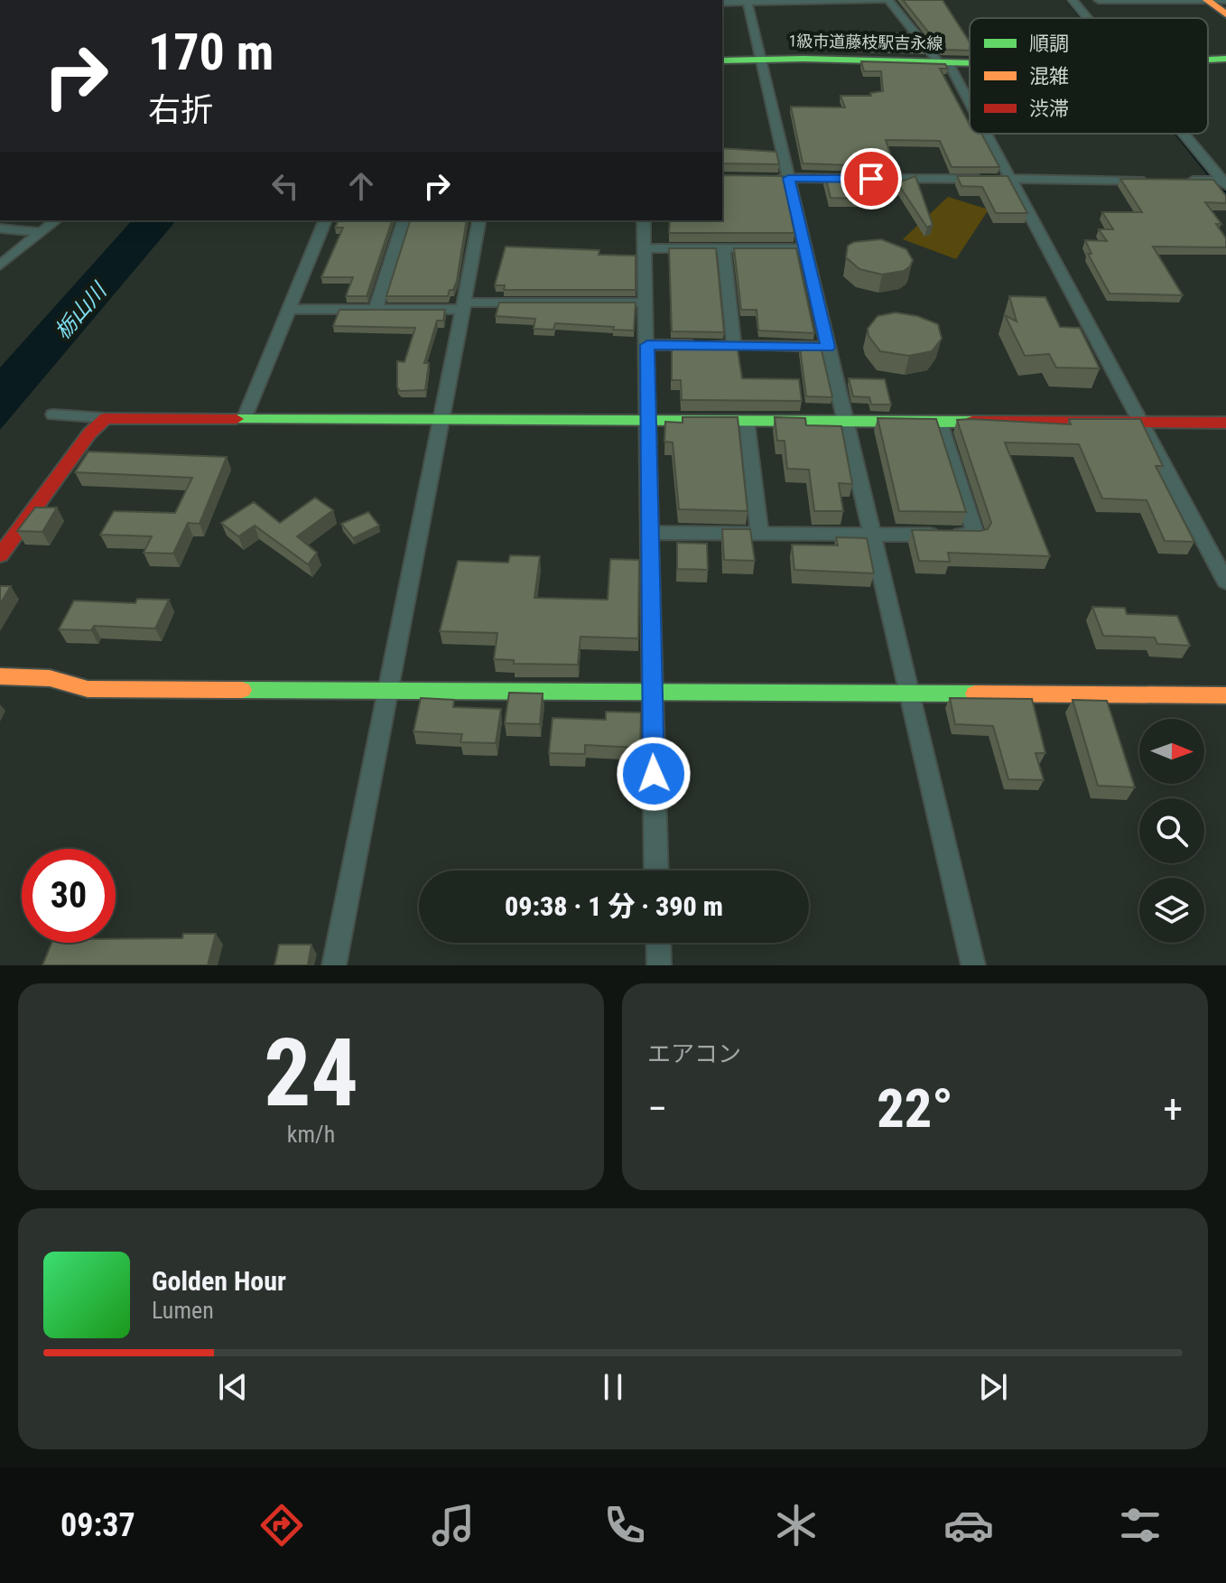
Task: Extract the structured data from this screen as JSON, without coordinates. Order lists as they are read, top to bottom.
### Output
{
  "streets": {
    "street": ["1級市道藤枝駅吉永線"]
  },
  "water": ["栃山川"],
  "legend": ["順調", "混雑", "渋滞"],
  "north": "right",
  "page": {
    "turn": ["170 m", "右折"],
    "limit": "30",
    "trip": "09:38 · 1 分 · 390 m",
    "tile": [
      ["24", "km/h"],
      "エアコン"
    ],
    "heat": ["−", "22°", "+"],
    "song": ["Golden Hour", "Lumen"],
    "tabs": "09:37"
  }
}
